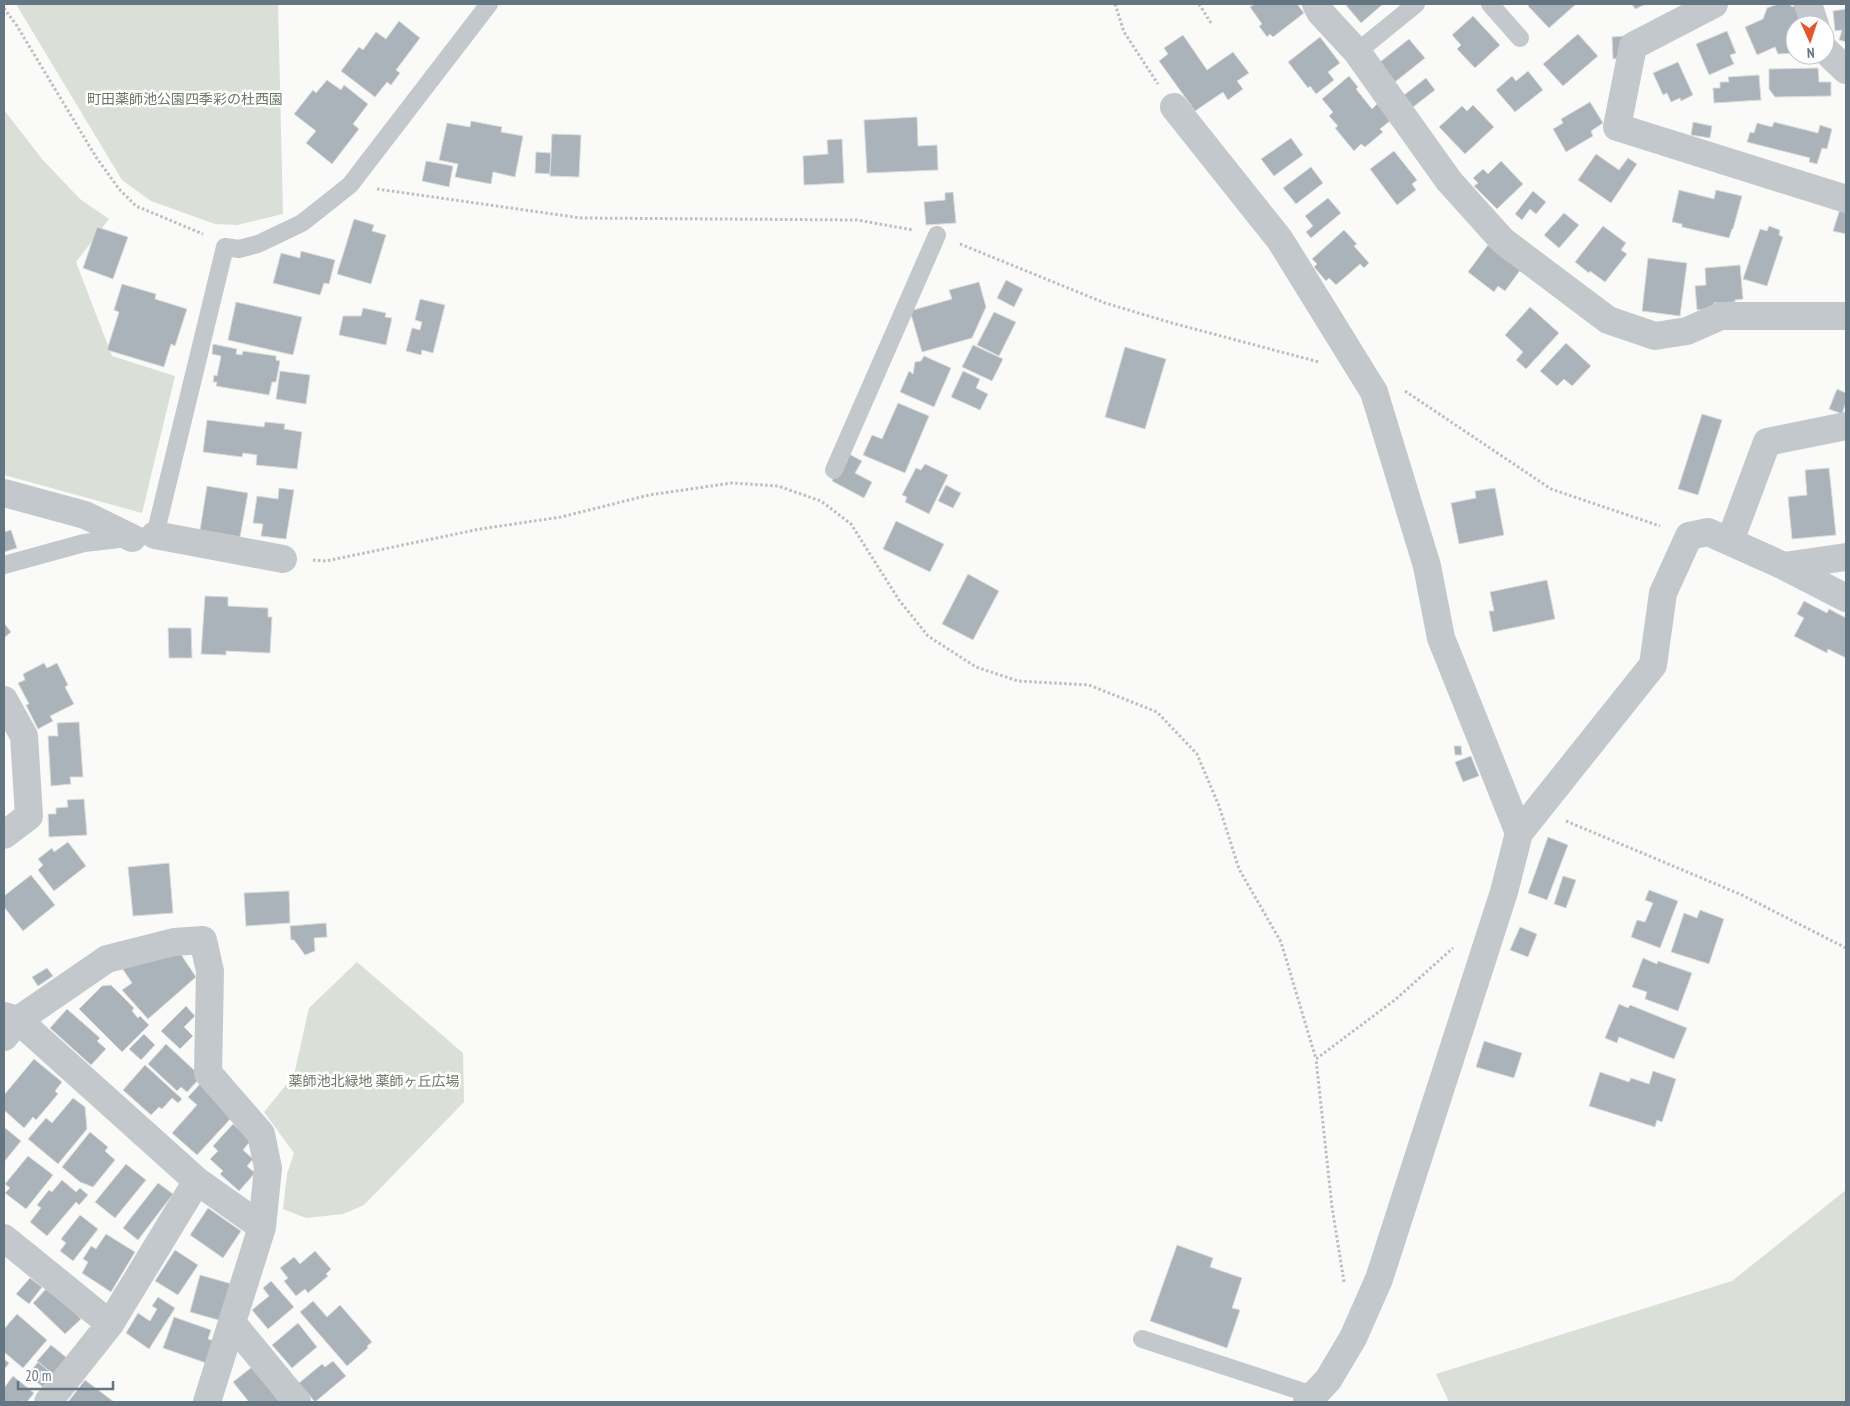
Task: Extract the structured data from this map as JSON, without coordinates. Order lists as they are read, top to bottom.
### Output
{
  "parks": ["町田薬師池公園四季彩の杜西園", "薬師池北緑地 薬師ヶ丘広場"],
  "scale_bar": "20 m",
  "north": "bottom"
}
